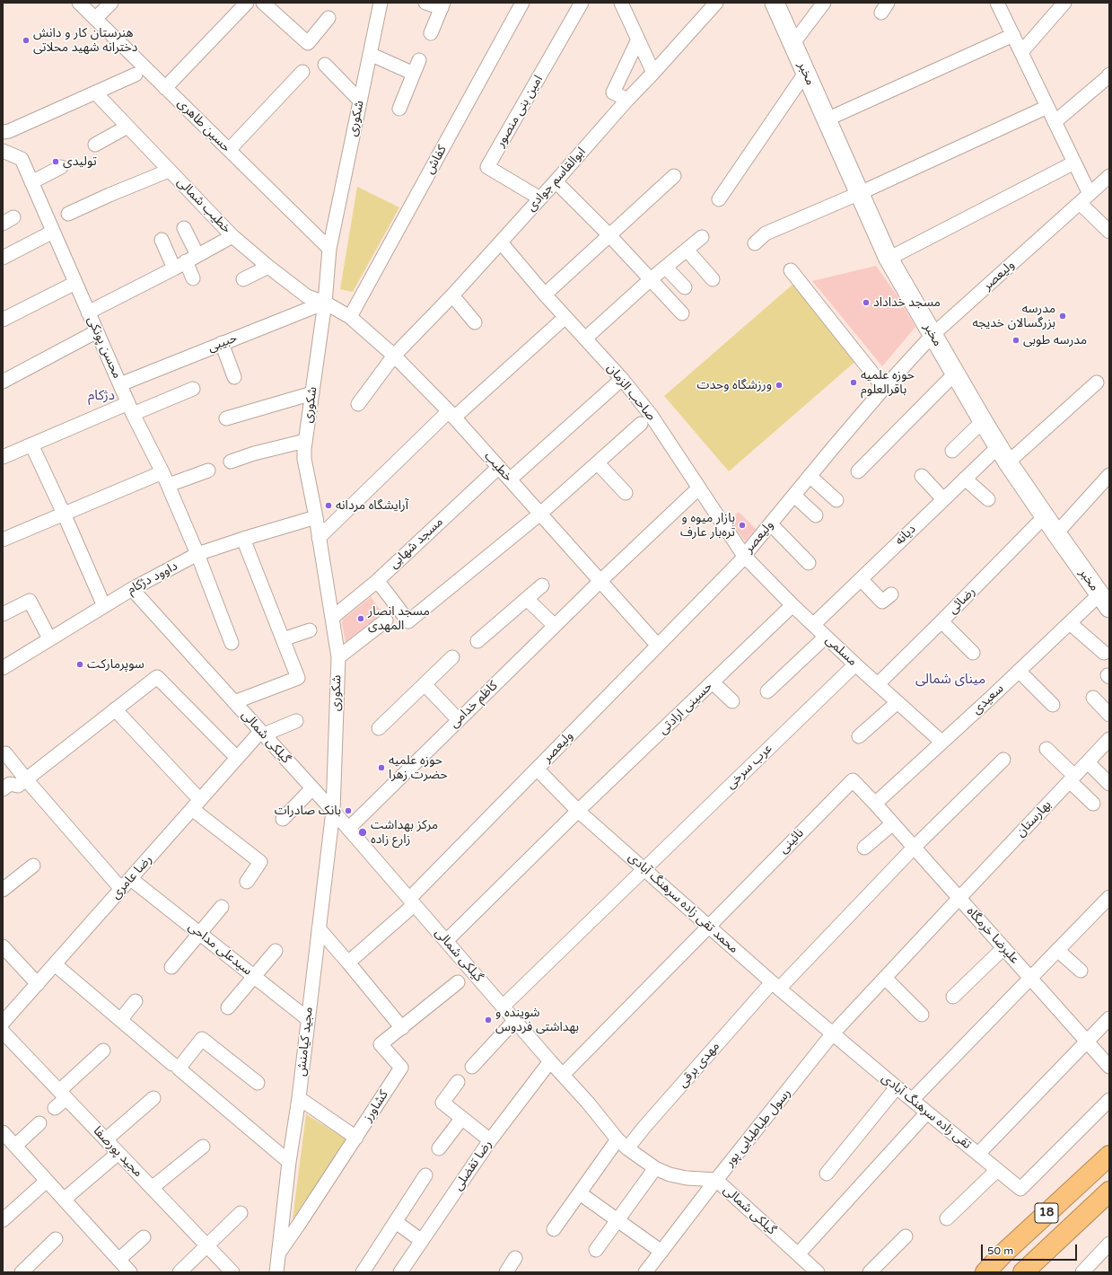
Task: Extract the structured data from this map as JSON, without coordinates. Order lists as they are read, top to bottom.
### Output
{
  "streets": {
    "highway": ["18"],
    "main road": ["مخبر"],
    "street": [
      "امین بنی منصور",
      "شکوری",
      "حسین طاهری",
      "کفاش",
      "ابوالقاسم جوادی",
      "خطیب شمالی",
      "ولیعصر",
      "حبیبی",
      "محسن پونکی",
      "صاحب الزمان",
      "خطیب",
      "دیانه",
      "مسجد شهابی",
      "داوود دژکام",
      "رضائی",
      "مسلمی",
      "سعیدی",
      "کاظم خدامی",
      "حسینی ارادتی",
      "گيلکی شمالی",
      "عرب سرخی",
      "بهارستان",
      "نائینی",
      "رضا عامری",
      "محمد تقی زاده سرهنگ آبادی",
      "علیرضا خرمگاه",
      "سیدعلی مداحی",
      "مجید کیامنش",
      "مهدی برقی",
      "کشاورز",
      "تقی زاده سرهنگ آبادی",
      "رسول طباطبایی پور",
      "مجید پورصفا",
      "رضا تفضلی"
    ]
  },
  "crossings": [
    ["مخبر", "ولیعصر"],
    ["مخبر", "دیانه"],
    ["مخبر", "رضائی"],
    ["مخبر", "سعیدی"],
    ["امین بنی منصور", "ابوالقاسم جوادی"],
    ["شکوری", "حسین طاهری"],
    ["شکوری", "خطیب شمالی"],
    ["شکوری", "حبیبی"],
    ["شکوری", "خطیب"],
    ["شکوری", "مسجد شهابی"],
    ["شکوری", "داوود دژکام"],
    ["شکوری", "گيلکی شمالی"],
    ["شکوری", "مجید کیامنش"],
    ["کفاش", "خطیب"],
    ["ابوالقاسم جوادی", "صاحب الزمان"],
    ["ابوالقاسم جوادی", "خطیب"],
    ["خطیب شمالی", "حبیبی"],
    ["خطیب شمالی", "خطیب"],
    ["ولیعصر", "صاحب الزمان"],
    ["ولیعصر", "خطیب"],
    ["ولیعصر", "مسلمی"],
    ["ولیعصر", "گيلکی شمالی"],
    ["ولیعصر", "محمد تقی زاده سرهنگ آبادی"],
    ["حبیبی", "محسن پونکی"],
    ["حبیبی", "خطیب"],
    ["محسن پونکی", "داوود دژکام"],
    ["صاحب الزمان", "مسلمی"],
    ["صاحب الزمان", "کاظم خدامی"],
    ["خطیب", "مسجد شهابی"],
    ["خطیب", "کاظم خدامی"],
    ["دیانه", "مسلمی"],
    ["داوود دژکام", "گيلکی شمالی"],
    ["رضائی", "مسلمی"],
    ["مسلمی", "سعیدی"],
    ["مسلمی", "حسینی ارادتی"],
    ["مسلمی", "عرب سرخی"],
    ["سعیدی", "نائینی"],
    ["سعیدی", "علیرضا خرمگاه"],
    ["کاظم خدامی", "گيلکی شمالی"],
    ["حسینی ارادتی", "گيلکی شمالی"],
    ["حسینی ارادتی", "محمد تقی زاده سرهنگ آبادی"],
    ["گيلکی شمالی", "عرب سرخی"],
    ["گيلکی شمالی", "رضا عامری"],
    ["گيلکی شمالی", "مجید کیامنش"],
    ["گيلکی شمالی", "مهدی برقی"],
    ["گيلکی شمالی", "رسول طباطبایی پور"],
    ["گيلکی شمالی", "رضا تفضلی"],
    ["عرب سرخی", "محمد تقی زاده سرهنگ آبادی"],
    ["بهارستان", "علیرضا خرمگاه"],
    ["بهارستان", "رسول طباطبایی پور"],
    ["نائینی", "محمد تقی زاده سرهنگ آبادی"],
    ["نائینی", "علیرضا خرمگاه"],
    ["رضا عامری", "سیدعلی مداحی"],
    ["محمد تقی زاده سرهنگ آبادی", "مهدی برقی"],
    ["محمد تقی زاده سرهنگ آبادی", "تقی زاده سرهنگ آبادی"],
    ["محمد تقی زاده سرهنگ آبادی", "رسول طباطبایی پور"],
    ["علیرضا خرمگاه", "مهدی برقی"],
    ["سیدعلی مداحی", "مجید کیامنش"],
    ["مجید کیامنش", "کشاورز"],
    ["تقی زاده سرهنگ آبادی", "رسول طباطبایی پور"]
  ],
  "districts": ["دژکام", "مینای شمالی"],
  "places": [
    "هنرستان کار و دانش دخترانه شهید محلاتی",
    "تولیدی",
    "مسجد خداداد",
    "مدرسه بزرگسالان خدیجه",
    "مدرسه طوبی",
    "حوزه علمیه باقرالعلوم",
    "ورزشگاه وحدت",
    "آرایشگاه مردانه",
    "بازار میوه و تره‌بار عارف",
    "مسجد انصار المهدی",
    "سوپرمارکت",
    "حوزه علمیه حضرت زهرا",
    "بانک صادرات",
    "مرکز بهداشت زارع زاده",
    "شوینده و بهداشتی فردوس"
  ],
  "scale_bar": "50 m"
}
